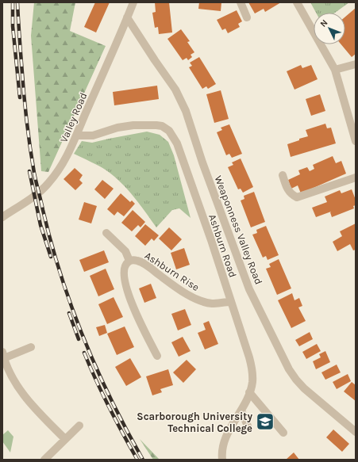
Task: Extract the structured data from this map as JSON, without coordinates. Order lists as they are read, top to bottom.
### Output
{
  "streets": {
    "street": [
      "Valley Road",
      "Weaponness Valley Road",
      "Ashburn Road",
      "Ashburn Rise"
    ]
  },
  "crossings": [
    ["Valley Road", "Weaponness Valley Road"],
    ["Valley Road", "Ashburn Road"],
    ["Ashburn Road", "Ashburn Rise"]
  ],
  "places": {
    "school or university": ["Scarborough University Technical College"]
  },
  "north": "top left"
}
